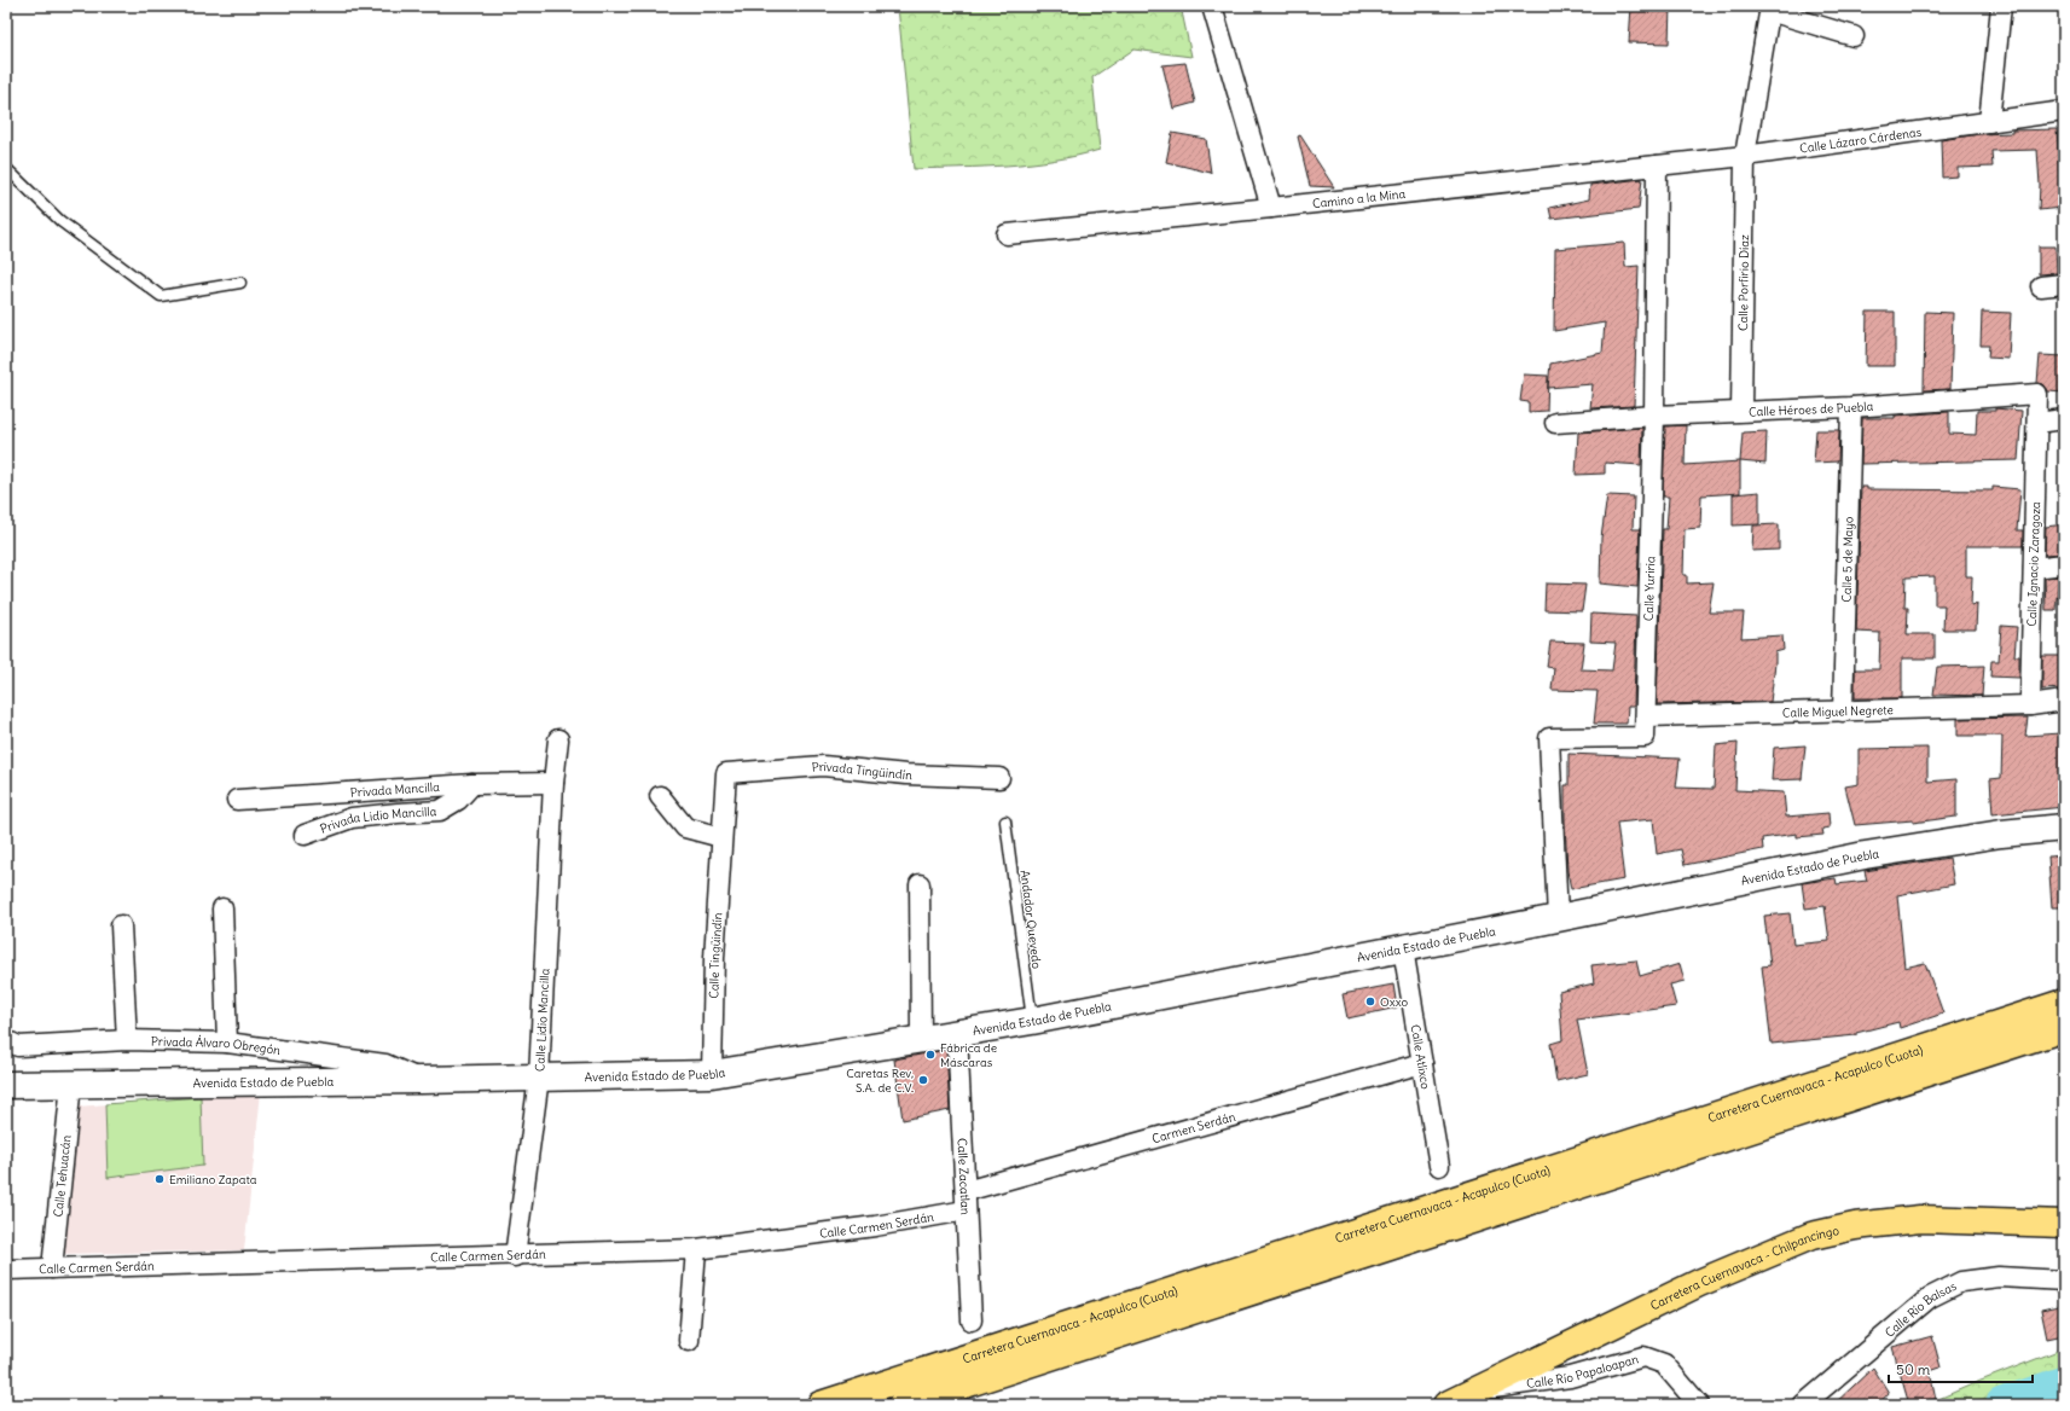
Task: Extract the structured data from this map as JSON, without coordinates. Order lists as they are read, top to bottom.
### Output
{
  "streets": {
    "main road": ["Carretera Cuernavaca - Acapulco (Cuota)", "Carretera Cuernavaca - Chilpancingo"],
    "street": [
      "Calle Lázaro Cárdenas",
      "Camino a la Mina",
      "Calle Porfirio Díaz",
      "Calle Héroes de Puebla",
      "Calle 5 de Mayo",
      "Calle Ignacio Zaragoza",
      "Calle Yuriria",
      "Calle Miguel Negrete",
      "Privada Tingüindín",
      "Privada Mancilla",
      "Privada Lidio Mancilla",
      "Avenida Estado de Puebla",
      "Calle Tingüindín",
      "Calle Lidio Mancilla",
      "Privada Álvaro Obregón",
      "Calle Atlixco",
      "Carmen Serdán",
      "Calle Tehuacán",
      "Calle Zacatlan",
      "Calle Carmen Serdán",
      "Calle Río Balsas",
      "Calle Río Papaloapan"
    ],
    "lane": ["Andador Quevedo"]
  },
  "crossings": [
    ["Calle Lázaro Cárdenas", "Camino a la Mina"],
    ["Calle Lázaro Cárdenas", "Calle Porfirio Díaz"],
    ["Calle Lázaro Cárdenas", "Calle Yuriria"],
    ["Camino a la Mina", "Calle Yuriria"],
    ["Calle Porfirio Díaz", "Calle Héroes de Puebla"],
    ["Calle Héroes de Puebla", "Calle 5 de Mayo"],
    ["Calle Héroes de Puebla", "Calle Ignacio Zaragoza"],
    ["Calle Héroes de Puebla", "Calle Yuriria"],
    ["Calle 5 de Mayo", "Calle Miguel Negrete"],
    ["Calle Ignacio Zaragoza", "Calle Miguel Negrete"],
    ["Calle Yuriria", "Calle Miguel Negrete"],
    ["Calle Yuriria", "Avenida Estado de Puebla"],
    ["Privada Tingüindín", "Calle Tingüindín"],
    ["Privada Mancilla", "Privada Lidio Mancilla"],
    ["Privada Mancilla", "Calle Lidio Mancilla"],
    ["Avenida Estado de Puebla", "Andador Quevedo"],
    ["Avenida Estado de Puebla", "Calle Tingüindín"],
    ["Avenida Estado de Puebla", "Calle Lidio Mancilla"],
    ["Avenida Estado de Puebla", "Privada Álvaro Obregón"],
    ["Avenida Estado de Puebla", "Calle Atlixco"],
    ["Avenida Estado de Puebla", "Calle Tehuacán"],
    ["Avenida Estado de Puebla", "Calle Zacatlan"],
    ["Calle Lidio Mancilla", "Calle Carmen Serdán"],
    ["Calle Atlixco", "Carmen Serdán"],
    ["Carmen Serdán", "Calle Zacatlan"],
    ["Calle Tehuacán", "Calle Carmen Serdán"],
    ["Calle Zacatlan", "Calle Carmen Serdán"],
    ["Carretera Cuernavaca - Chilpancingo", "Calle Río Papaloapan"]
  ],
  "places": [
    "Oxxo",
    "Fábrica de Máscaras",
    "Caretas Rev, S.A. de C.V.",
    "Emiliano Zapata"
  ],
  "scale_bar": "50 m"
}
